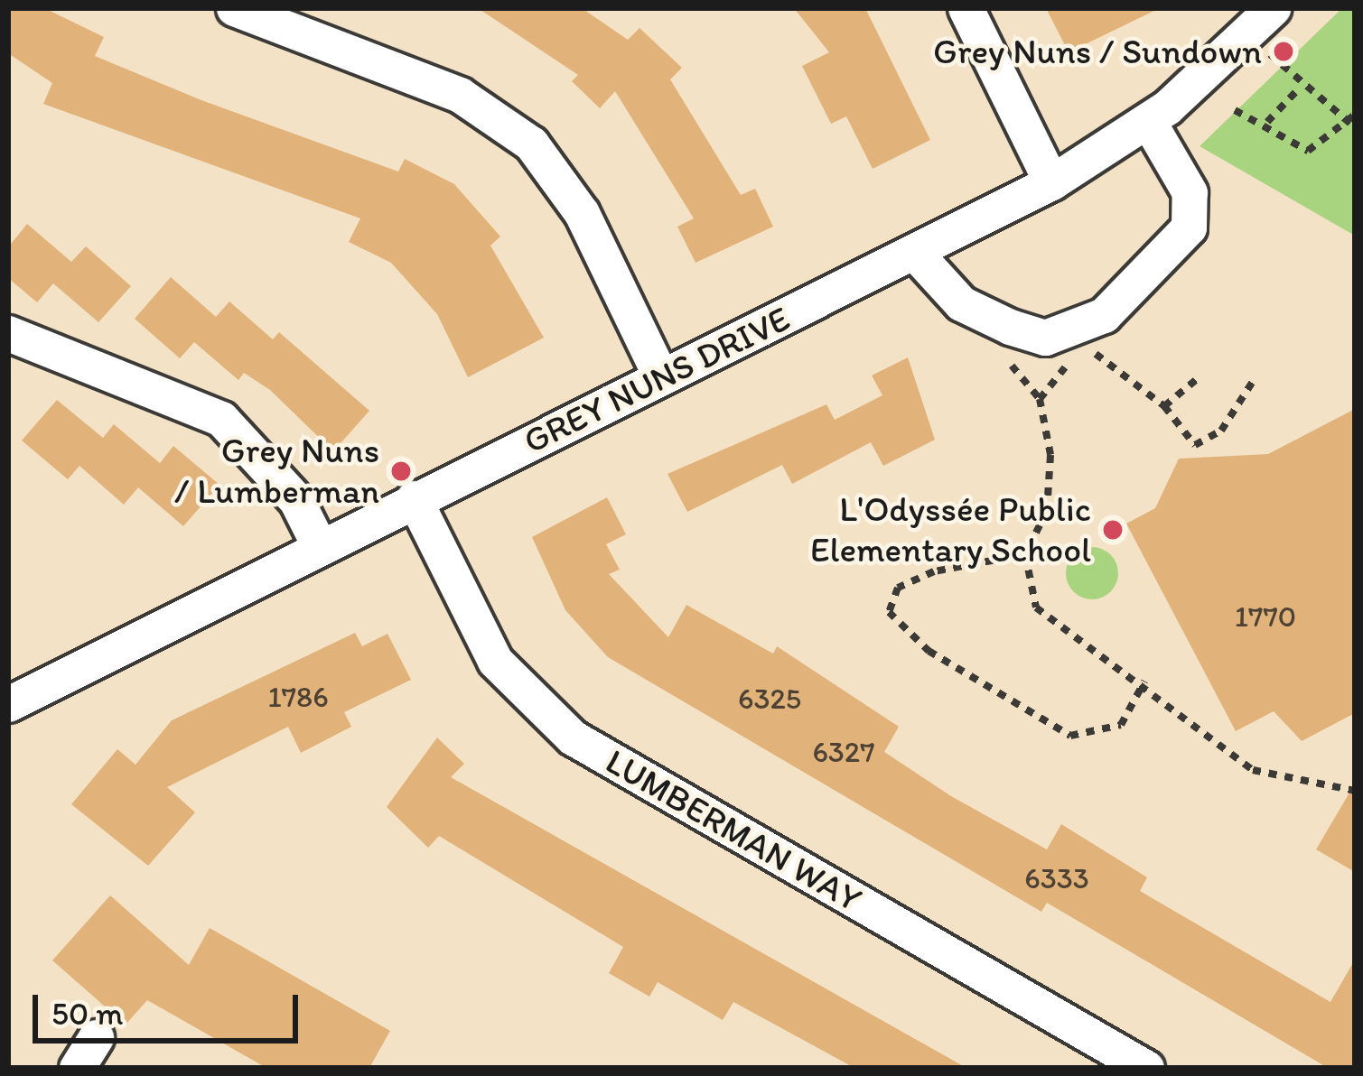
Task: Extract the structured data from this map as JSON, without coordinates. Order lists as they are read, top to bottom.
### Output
{
  "streets": {
    "street": ["GREY NUNS DRIVE", "LUMBERMAN WAY"]
  },
  "crossings": [
    ["GREY NUNS DRIVE", "LUMBERMAN WAY"]
  ],
  "places": ["Grey Nuns / Sundown", "Grey Nuns / Lumberman", "L'Odyssée Public Elementary School"],
  "house_numbers": [
    "1770",
    "1786",
    "6325",
    "6327",
    "6333"
  ],
  "scale_bar": "50 m"
}
